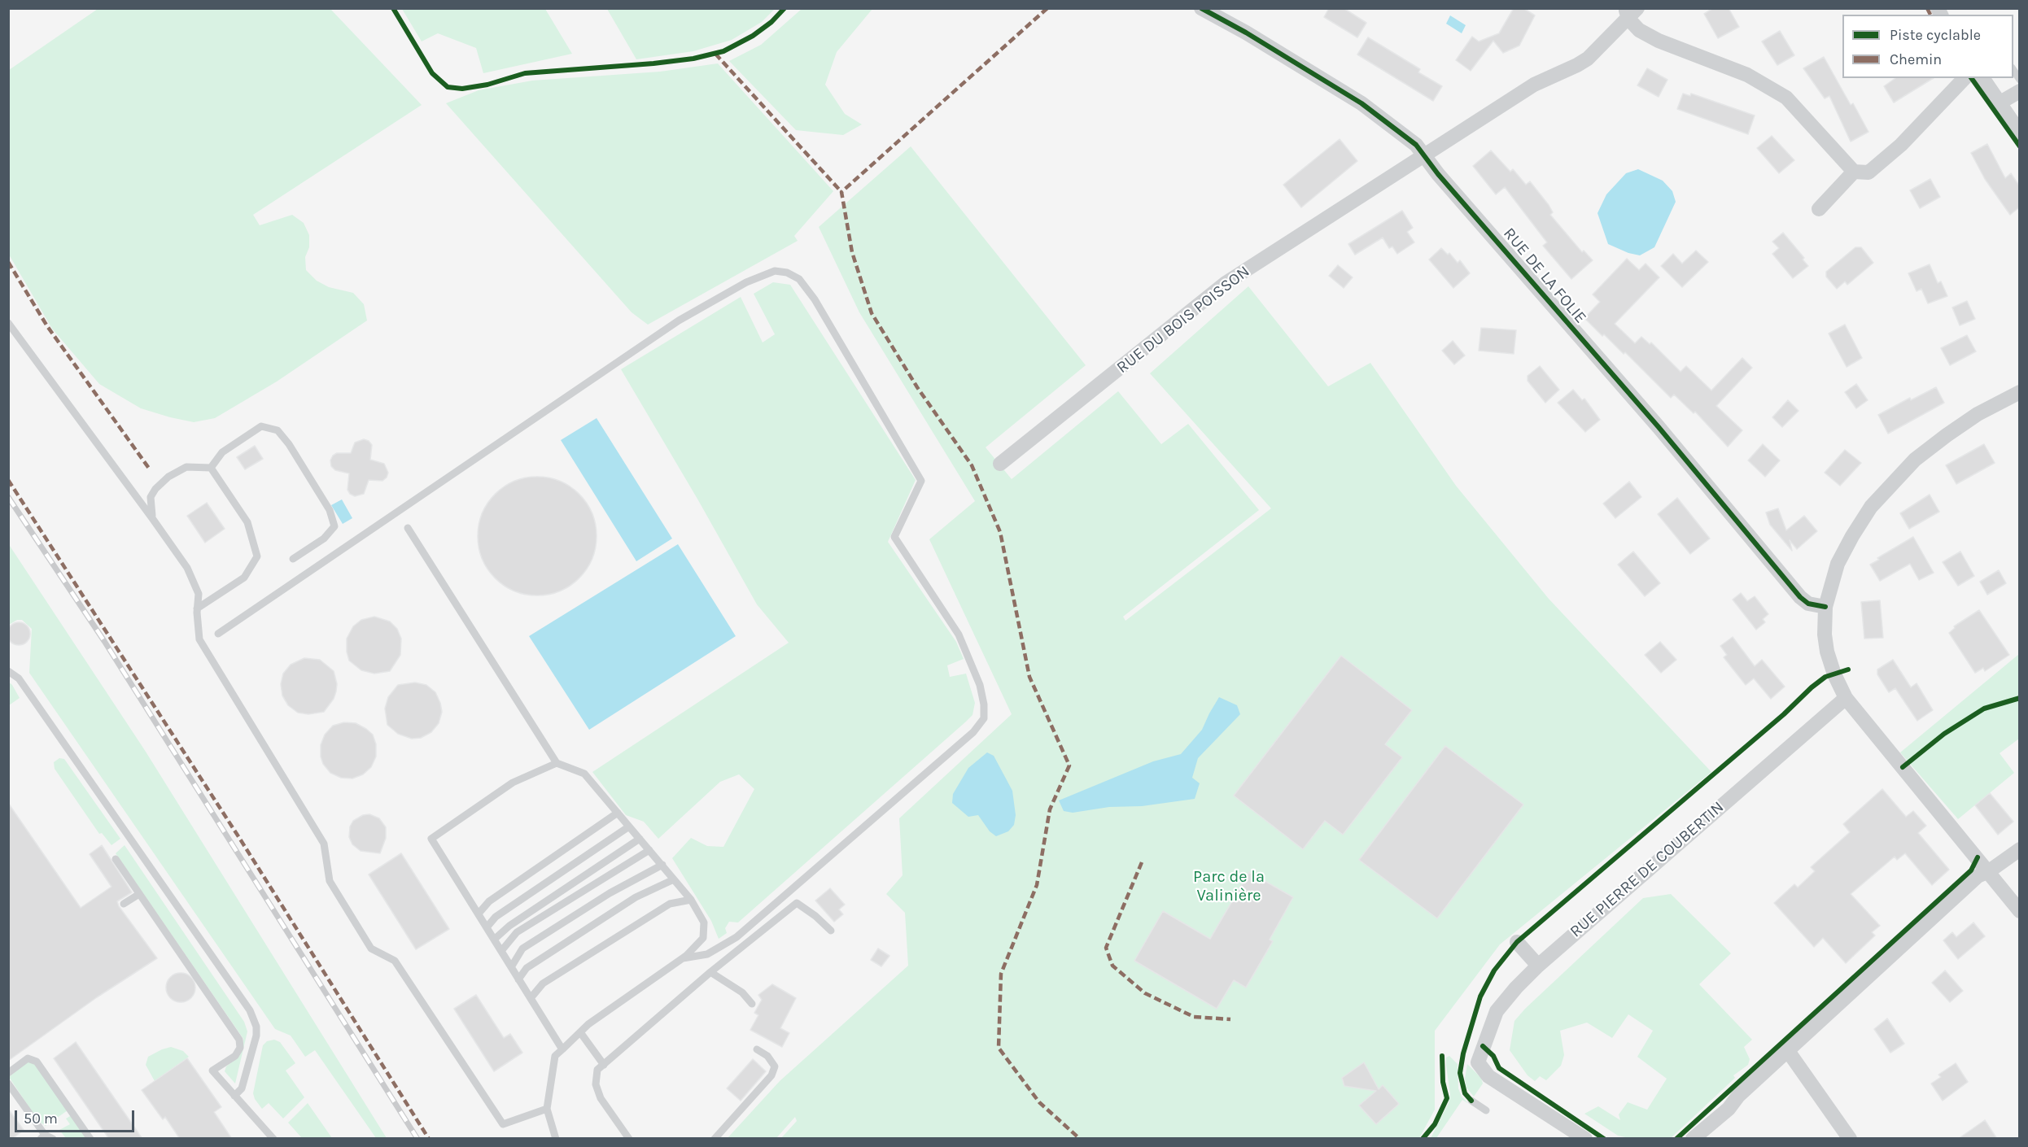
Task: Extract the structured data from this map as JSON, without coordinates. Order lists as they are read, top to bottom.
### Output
{
  "streets": {
    "street": ["RUE DE LA FOLIE", "RUE DU BOIS POISSON", "RUE PIERRE DE COUBERTIN"]
  },
  "crossings": [
    ["RUE DE LA FOLIE", "RUE DU BOIS POISSON"]
  ],
  "parks": ["Parc de la Valinière"],
  "legend": ["Piste cyclable", "Chemin"],
  "scale_bar": "50 m"
}
